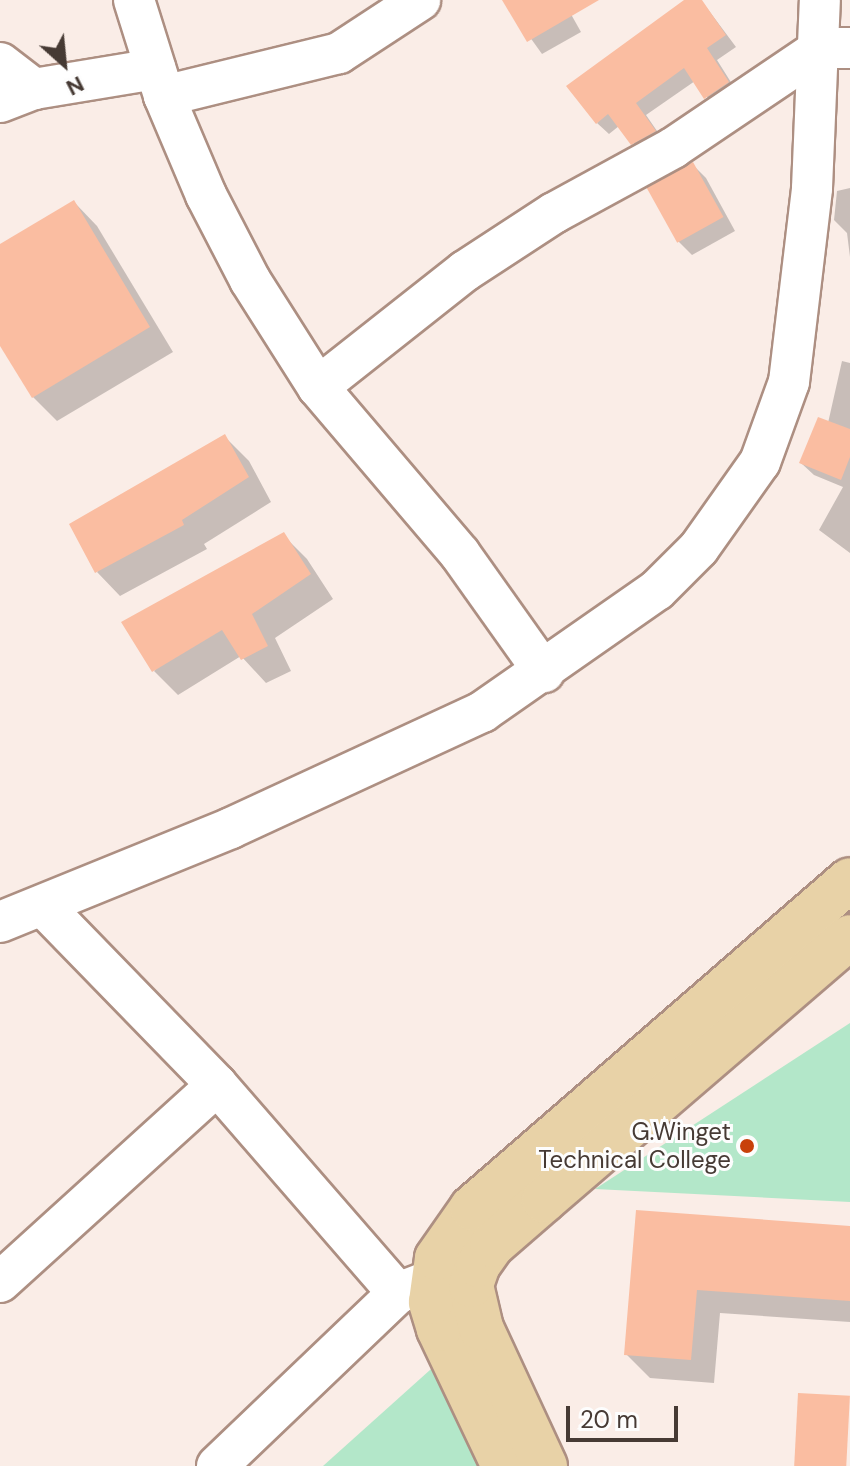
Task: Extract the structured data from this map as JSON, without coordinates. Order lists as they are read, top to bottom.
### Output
{
  "places": ["G.Winget Technical College"],
  "scale_bar": "20 m",
  "north": "bottom right"
}
